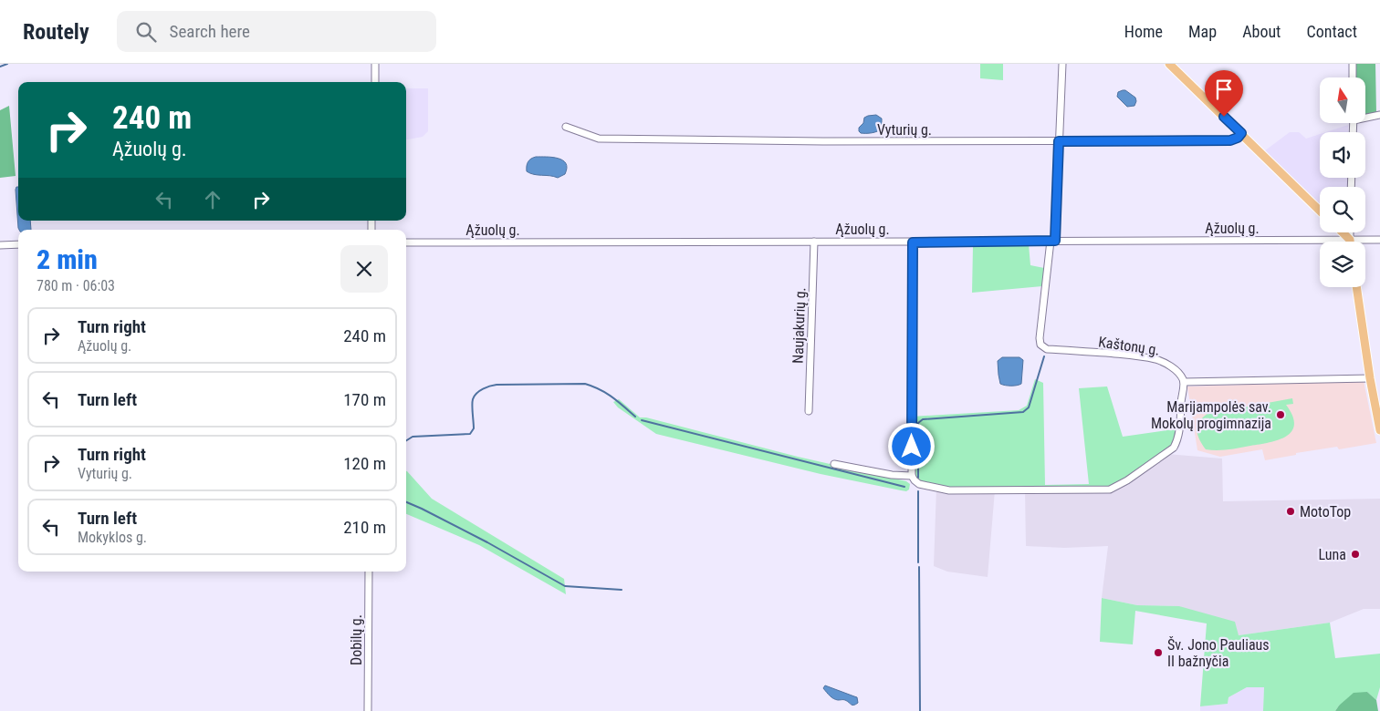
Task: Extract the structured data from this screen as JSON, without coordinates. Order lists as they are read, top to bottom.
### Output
{
  "streets": {
    "street": [
      "Vyturių g.",
      "Ąžuolų g.",
      "Naujakurių g.",
      "Kaštonų g.",
      "Dobilų g."
    ]
  },
  "crossings": [
    ["Ąžuolų g.", "Naujakurių g."],
    ["Ąžuolų g.", "Kaštonų g."]
  ],
  "places": [
    "Marijampolės sav. Mokolų progimnazija",
    "MotoTop",
    "Luna",
    "Šv. Jono Pauliaus II bažnyčia"
  ],
  "north": "top",
  "page": {
    "header": "Routely",
    "search": "Search here",
    "nav": [
      "Home",
      "Map",
      "About",
      "Contact"
    ],
    "turn": ["240 m", "Ąžuolų g."],
    "heading": ["2 min", "780 m · 06:03"],
    "list": [
      {
        "name": "Turn right",
        "note": "Ąžuolų g.",
        "value": "240 m"
      },
      {
        "name": "Turn left",
        "value": "170 m"
      },
      {
        "name": "Turn right",
        "note": "Vyturių g.",
        "value": "120 m"
      },
      {
        "name": "Turn left",
        "note": "Mokyklos g.",
        "value": "210 m"
      }
    ]
  }
}
